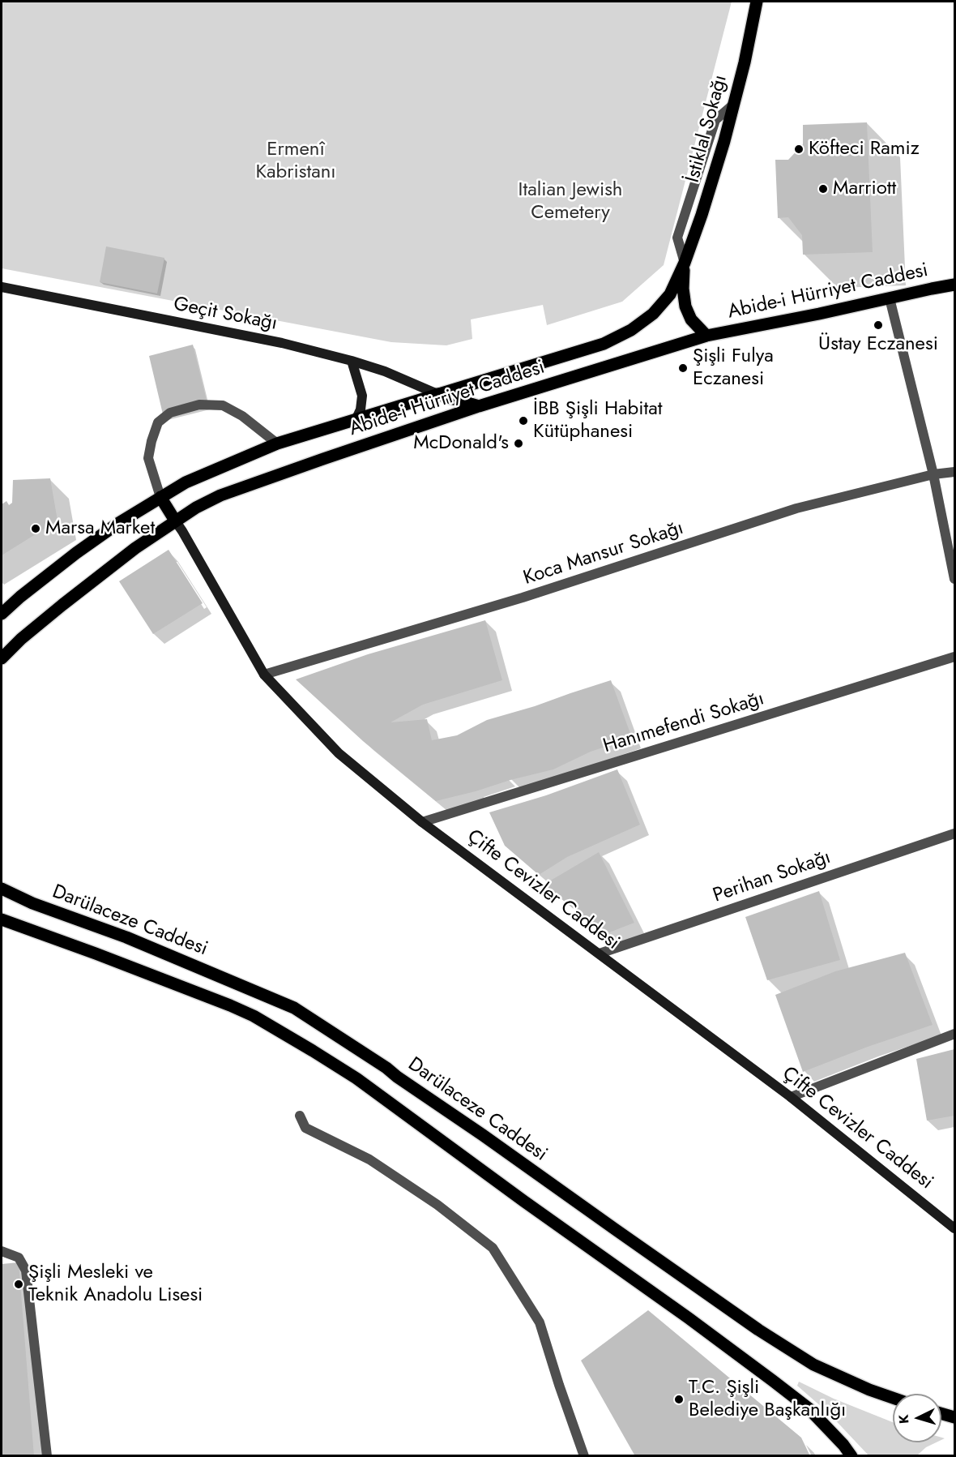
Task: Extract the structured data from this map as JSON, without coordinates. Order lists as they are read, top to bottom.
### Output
{
  "streets": {
    "main road": ["İstiklal Sokağı", "Abide-i Hürriyet Caddesi", "Darülaceze Caddesi"],
    "street": [
      "Geçit Sokağı",
      "Koca Mansur Sokağı",
      "Hanımefendi Sokağı",
      "Perihan Sokağı",
      "Çifte Cevizler Caddesi"
    ]
  },
  "crossings": [
    ["İstiklal Sokağı", "Abide-i Hürriyet Caddesi"],
    ["Abide-i Hürriyet Caddesi", "Geçit Sokağı"],
    ["Abide-i Hürriyet Caddesi", "Çifte Cevizler Caddesi"],
    ["Koca Mansur Sokağı", "Çifte Cevizler Caddesi"],
    ["Hanımefendi Sokağı", "Çifte Cevizler Caddesi"],
    ["Perihan Sokağı", "Çifte Cevizler Caddesi"]
  ],
  "parks": ["Ermenî Kabristanı", "Italian Jewish Cemetery"],
  "places": [
    "Köfteci Ramiz",
    "Marriott",
    "Üstay Eczanesi",
    "Şişli Fulya Eczanesi",
    "İBB Şişli Habitat Kütüphanesi",
    "McDonald's",
    "Marsa Market",
    "Şişli Mesleki ve Teknik Anadolu Lisesi",
    "T.C. Şişli Belediye Başkanlığı"
  ],
  "north": "left"
}
